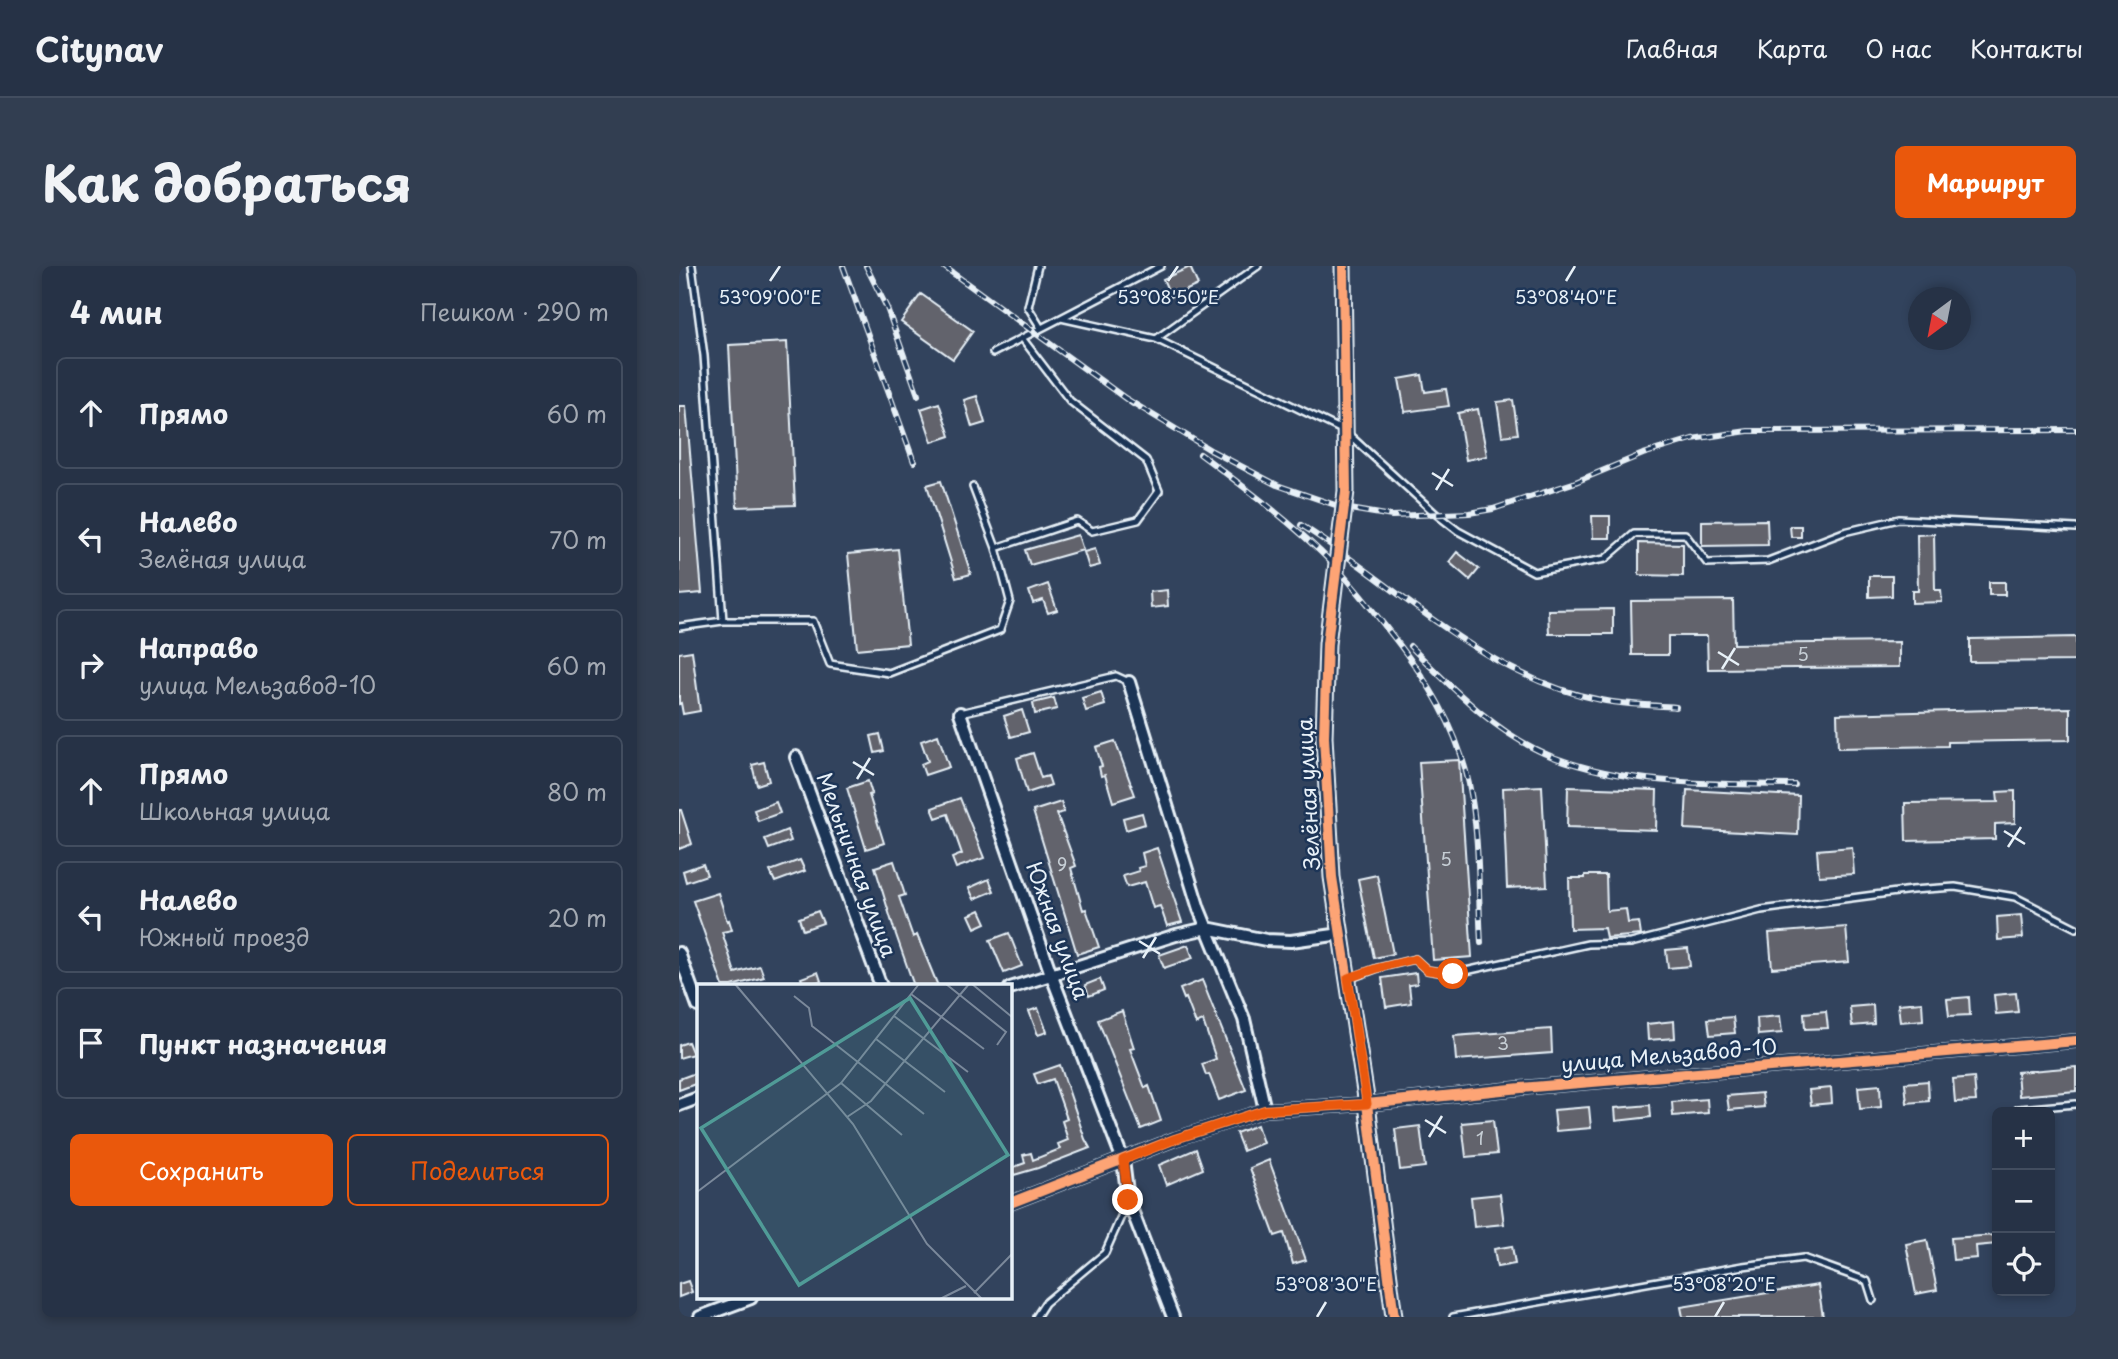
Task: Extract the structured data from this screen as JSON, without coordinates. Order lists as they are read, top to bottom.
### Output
{
  "streets": {
    "street": [
      "Зелёная улица",
      "Мельничная улица",
      "Южная улица",
      "улица Мельзавод-10"
    ]
  },
  "crossings": [
    ["Зелёная улица", "улица Мельзавод-10"],
    ["Южная улица", "улица Мельзавод-10"]
  ],
  "house_numbers": [
    "5",
    "5",
    "9",
    "3",
    "1"
  ],
  "north": "bottom left",
  "page": {
    "header": "Citynav",
    "nav": [
      "Главная",
      "Карта",
      "О нас",
      "Контакты"
    ],
    "title": "Как добраться",
    "buttons": [
      "Маршрут",
      ["Сохранить", "Поделиться"]
    ],
    "heading": ["4 мин", "Пешком · 290 m"],
    "list": [
      ["Прямо", "60 m"],
      ["Налево", "Зелёная улица", "70 m"],
      ["Направо", "улица Мельзавод-10", "60 m"],
      ["Прямо", "Школьная улица", "80 m"],
      ["Налево", "Южный проезд", "20 m"],
      "Пункт назначения"
    ],
    "map_buttons": ["+", "−"]
  },
  "coordinates": [
    "53°09'00\"E",
    "53°08'50\"E",
    "53°08'40\"E",
    "53°08'30\"E",
    "53°08'20\"E"
  ]
}
